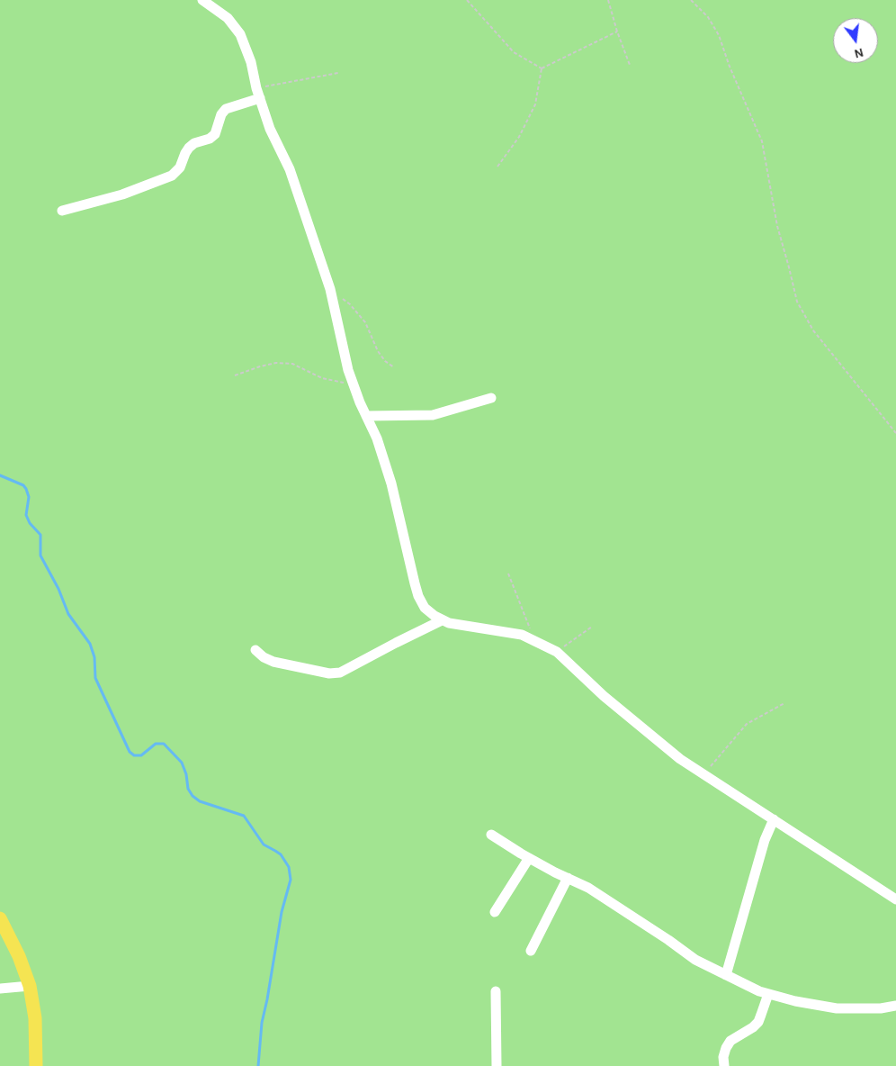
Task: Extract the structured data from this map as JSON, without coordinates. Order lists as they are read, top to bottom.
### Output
{
  "north": "bottom"
}
